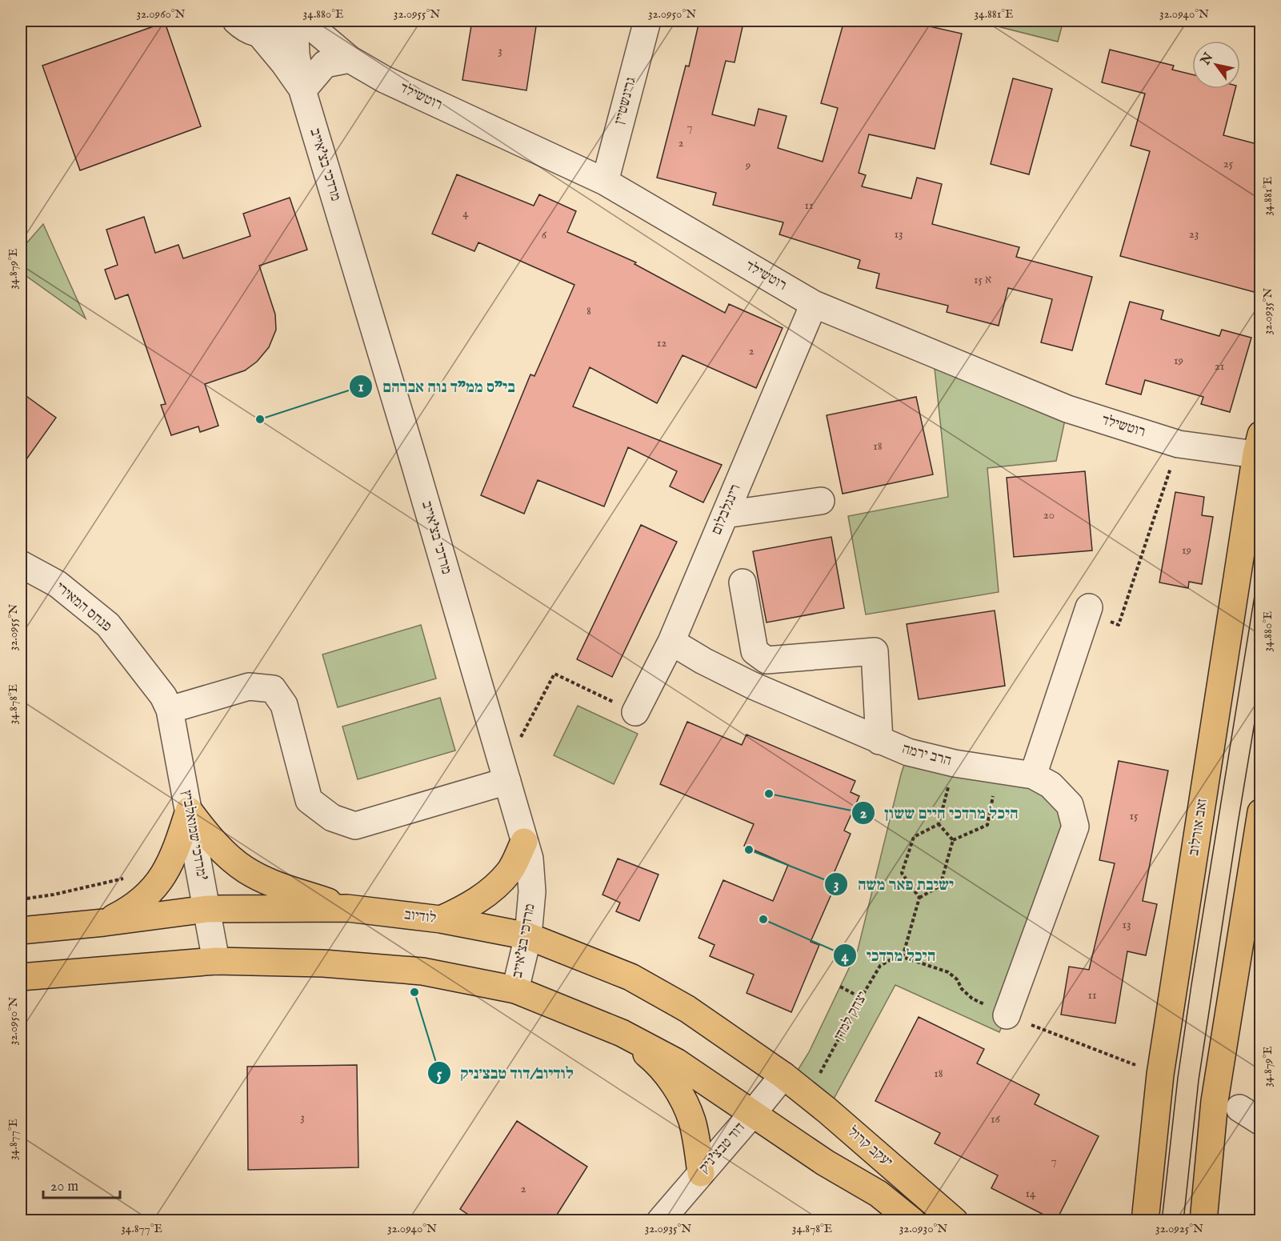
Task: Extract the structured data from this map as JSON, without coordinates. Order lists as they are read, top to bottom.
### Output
{
  "streets": {
    "main road": ["זאב אורלוב", "לודיוב", "יעקב קרול"],
    "street": [
      "רוטשילד",
      "גרינשטיין",
      "מרדכי בצ'אייב",
      "רינגלבלום",
      "פנחס המאירי",
      "הרב ירמה",
      "מרדכי שמואלביץ'",
      "דוד טבצ'ניק"
    ],
    "path": ["יצחק למדן"]
  },
  "crossings": [
    ["רוטשילד", "גרינשטיין"],
    ["רוטשילד", "רינגלבלום"],
    ["רוטשילד", "זאב אורלוב"],
    ["מרדכי בצ'אייב", "לודיוב"],
    ["רינגלבלום", "הרב ירמה"],
    ["פנחס המאירי", "מרדכי שמואלביץ'"],
    ["מרדכי שמואלביץ'", "לודיוב"],
    ["לודיוב", "יעקב קרול"],
    ["לודיוב", "דוד טבצ'ניק"],
    ["יצחק למדן", "יעקב קרול"],
    ["יעקב קרול", "דוד טבצ'ניק"]
  ],
  "places": [
    "בי\"ס ממ\"ד נוה אברהם",
    "היכל מרדכי חיים ששון",
    "ישיבת פאר משה",
    "היכל מרדכי",
    "לודיוב/דוד טבצ׳ניק"
  ],
  "house_numbers": [
    "3",
    "7",
    "2",
    "25",
    "9",
    "11",
    "4",
    "13",
    "23",
    "6",
    "15 א",
    "8",
    "12",
    "2",
    "19",
    "21",
    "18",
    "20",
    "19",
    "15",
    "13",
    "11",
    "18",
    "3",
    "16",
    "7",
    "2",
    "14"
  ],
  "scale_bar": "20 m",
  "north": "top left",
  "coordinates": [
    "32.0960°N",
    "34.880°E",
    "32.0955°N",
    "32.0950°N",
    "34.881°E",
    "32.0940°N",
    "34.879°E",
    "32.0935°N",
    "34.878°E",
    "34.877°E",
    "32.0930°N",
    "32.0925°N"
  ]
}
